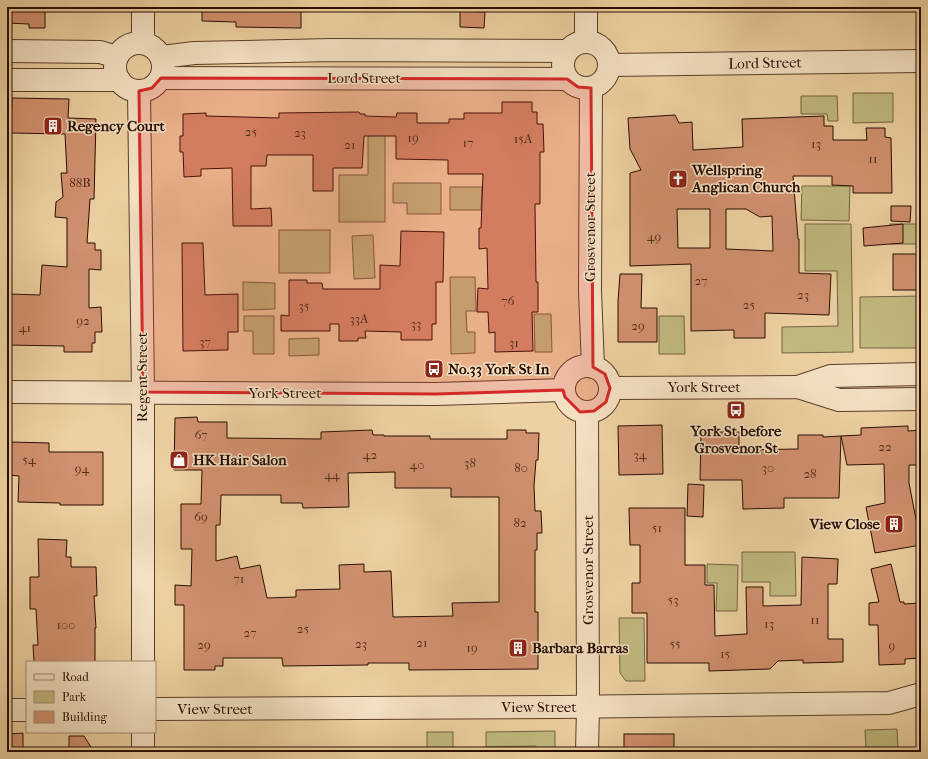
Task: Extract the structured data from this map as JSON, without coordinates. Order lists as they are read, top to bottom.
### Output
{
  "streets": {
    "street": [
      "Lord Street",
      "Grosvenor Street",
      "Regent Street",
      "York Street",
      "View Street"
    ]
  },
  "crossings": [
    ["Lord Street", "Grosvenor Street"],
    ["Lord Street", "Regent Street"],
    ["Grosvenor Street", "York Street"],
    ["Grosvenor Street", "View Street"],
    ["Regent Street", "York Street"]
  ],
  "places": {
    "building": ["Regency Court", "View Close", "Barbara Barras"],
    "church": ["Wellspring Anglican Church"],
    "bus stop": ["No.33 York St In", "York St before Grosvenor St"],
    "shop": ["HK Hair Salon"]
  },
  "house_numbers": [
    "25",
    "23",
    "19",
    "15A",
    "17",
    "13",
    "21",
    "11",
    "88B",
    "49",
    "27",
    "23",
    "76",
    "25",
    "35",
    "33A",
    "92",
    "33",
    "29",
    "41",
    "37",
    "31",
    "67",
    "22",
    "42",
    "34",
    "54",
    "38",
    "40",
    "80",
    "30",
    "94",
    "28",
    "44",
    "69",
    "82",
    "51",
    "71",
    "53",
    "11",
    "13",
    "100",
    "25",
    "27",
    "21",
    "23",
    "55",
    "29",
    "9",
    "19",
    "15"
  ],
  "legend": ["Road", "Park", "Building"]
}
